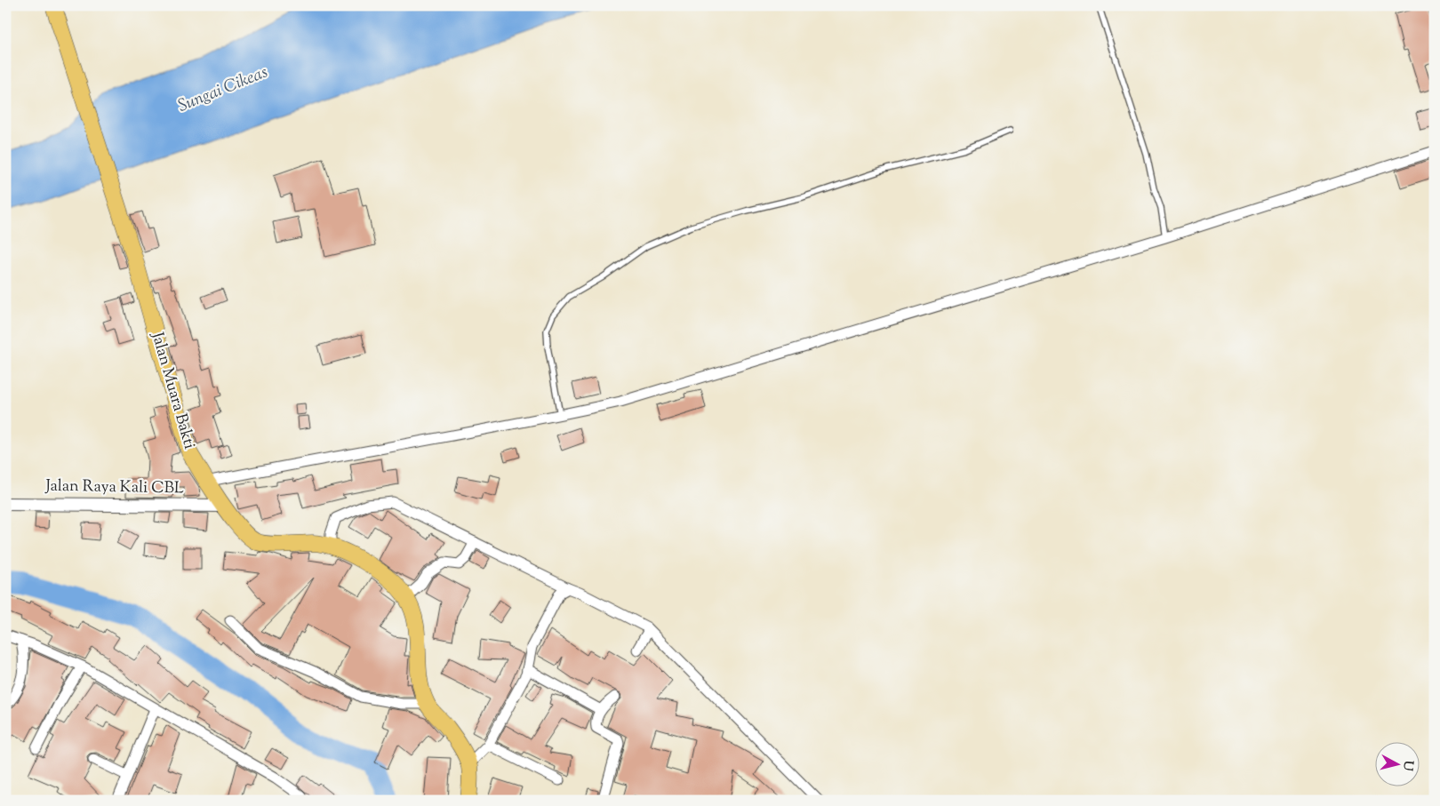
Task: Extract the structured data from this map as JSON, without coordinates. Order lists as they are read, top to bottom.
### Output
{
  "streets": {
    "main road": ["Jalan Muara Bakti"],
    "street": ["Jalan Raya Kali CBL"]
  },
  "crossings": [
    ["Jalan Muara Bakti", "Jalan Raya Kali CBL"]
  ],
  "water": ["Sungai Cikeas"],
  "north": "right"
}
